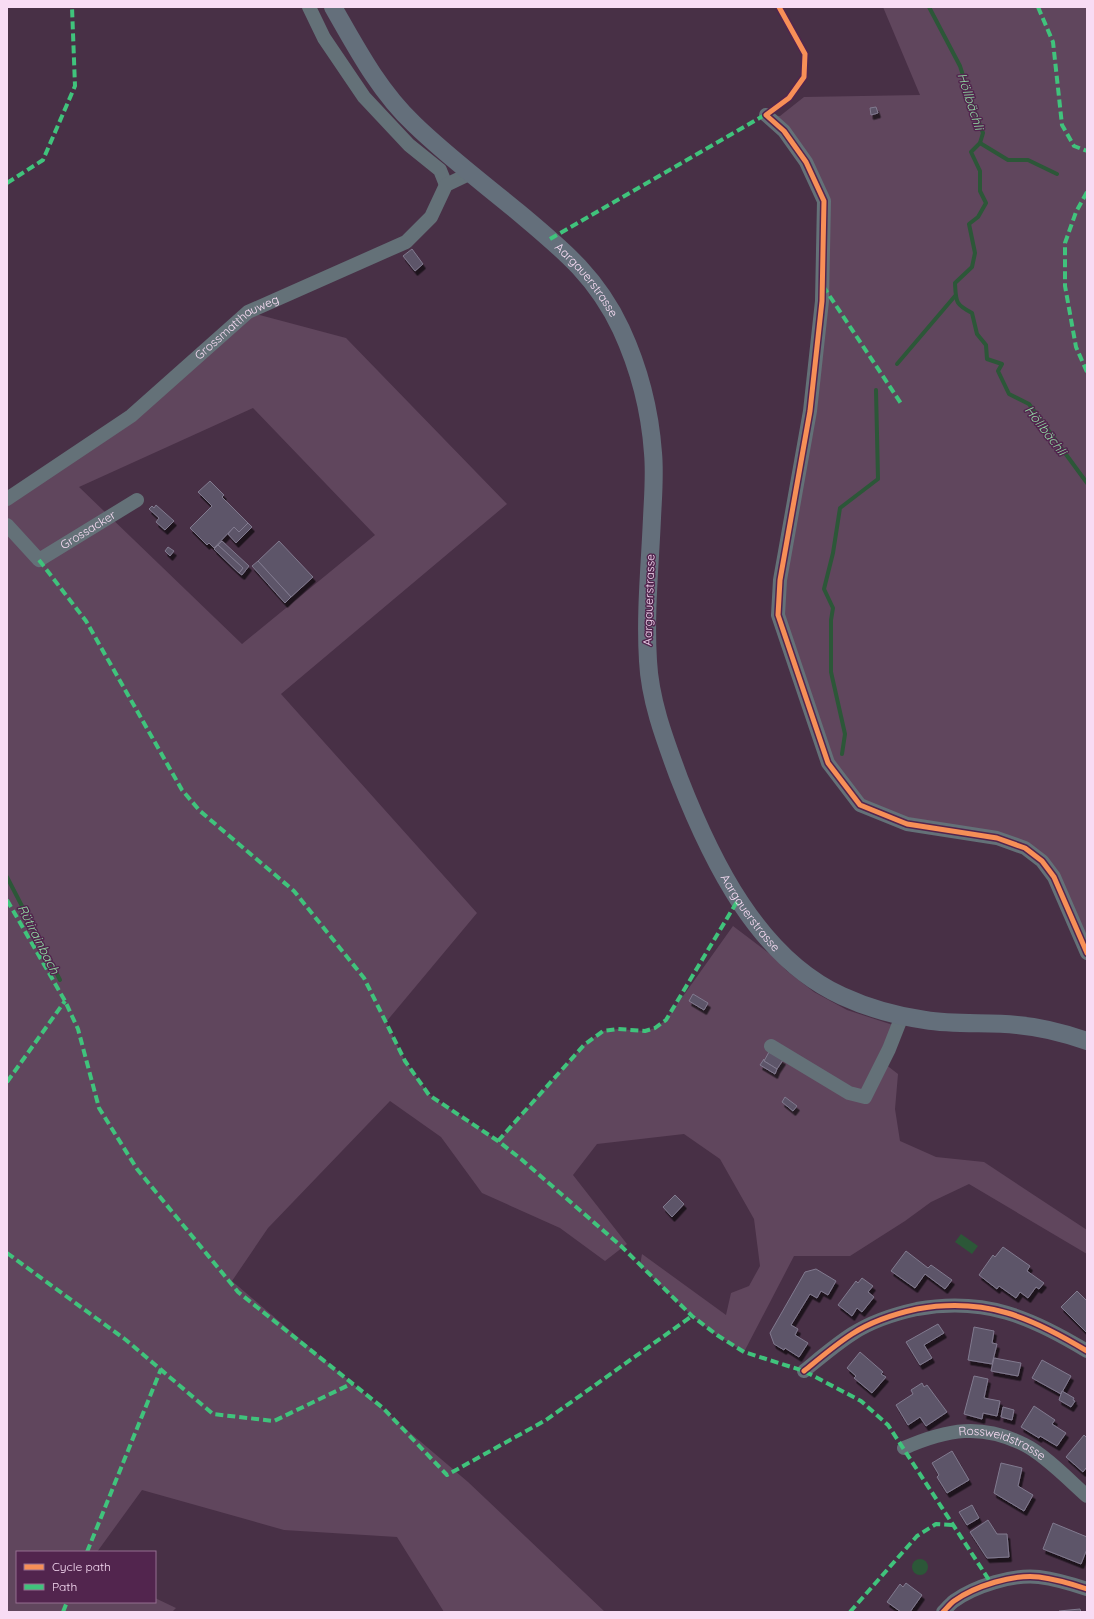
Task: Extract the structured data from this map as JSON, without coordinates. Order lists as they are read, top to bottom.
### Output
{
  "streets": {
    "main road": ["Aargauerstrasse"],
    "street": ["Grossmatthauweg", "Grossacker", "Rossweidstrasse"]
  },
  "water": ["Höllbächli", "Rütirainbach"],
  "legend": ["Cycle path", "Path"]
}
